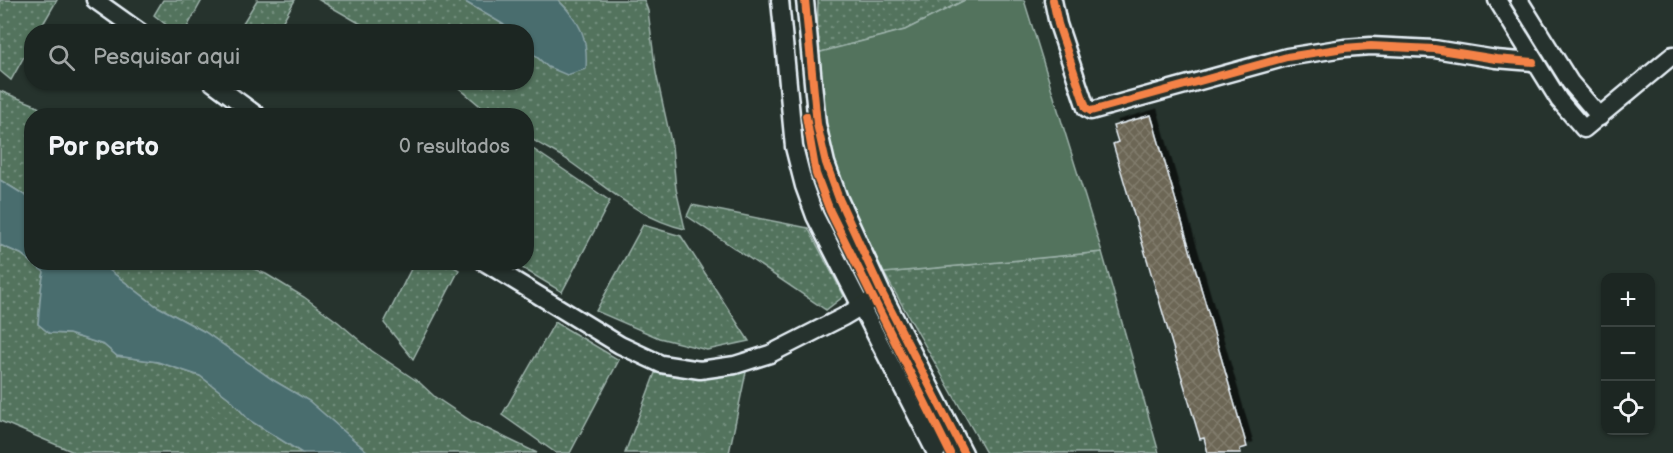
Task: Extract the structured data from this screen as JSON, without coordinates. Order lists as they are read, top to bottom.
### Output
{
  "page": {
    "search": "Pesquisar aqui",
    "heading": ["Por perto", "0 resultados"],
    "map_buttons": ["+", "−"]
  }
}
